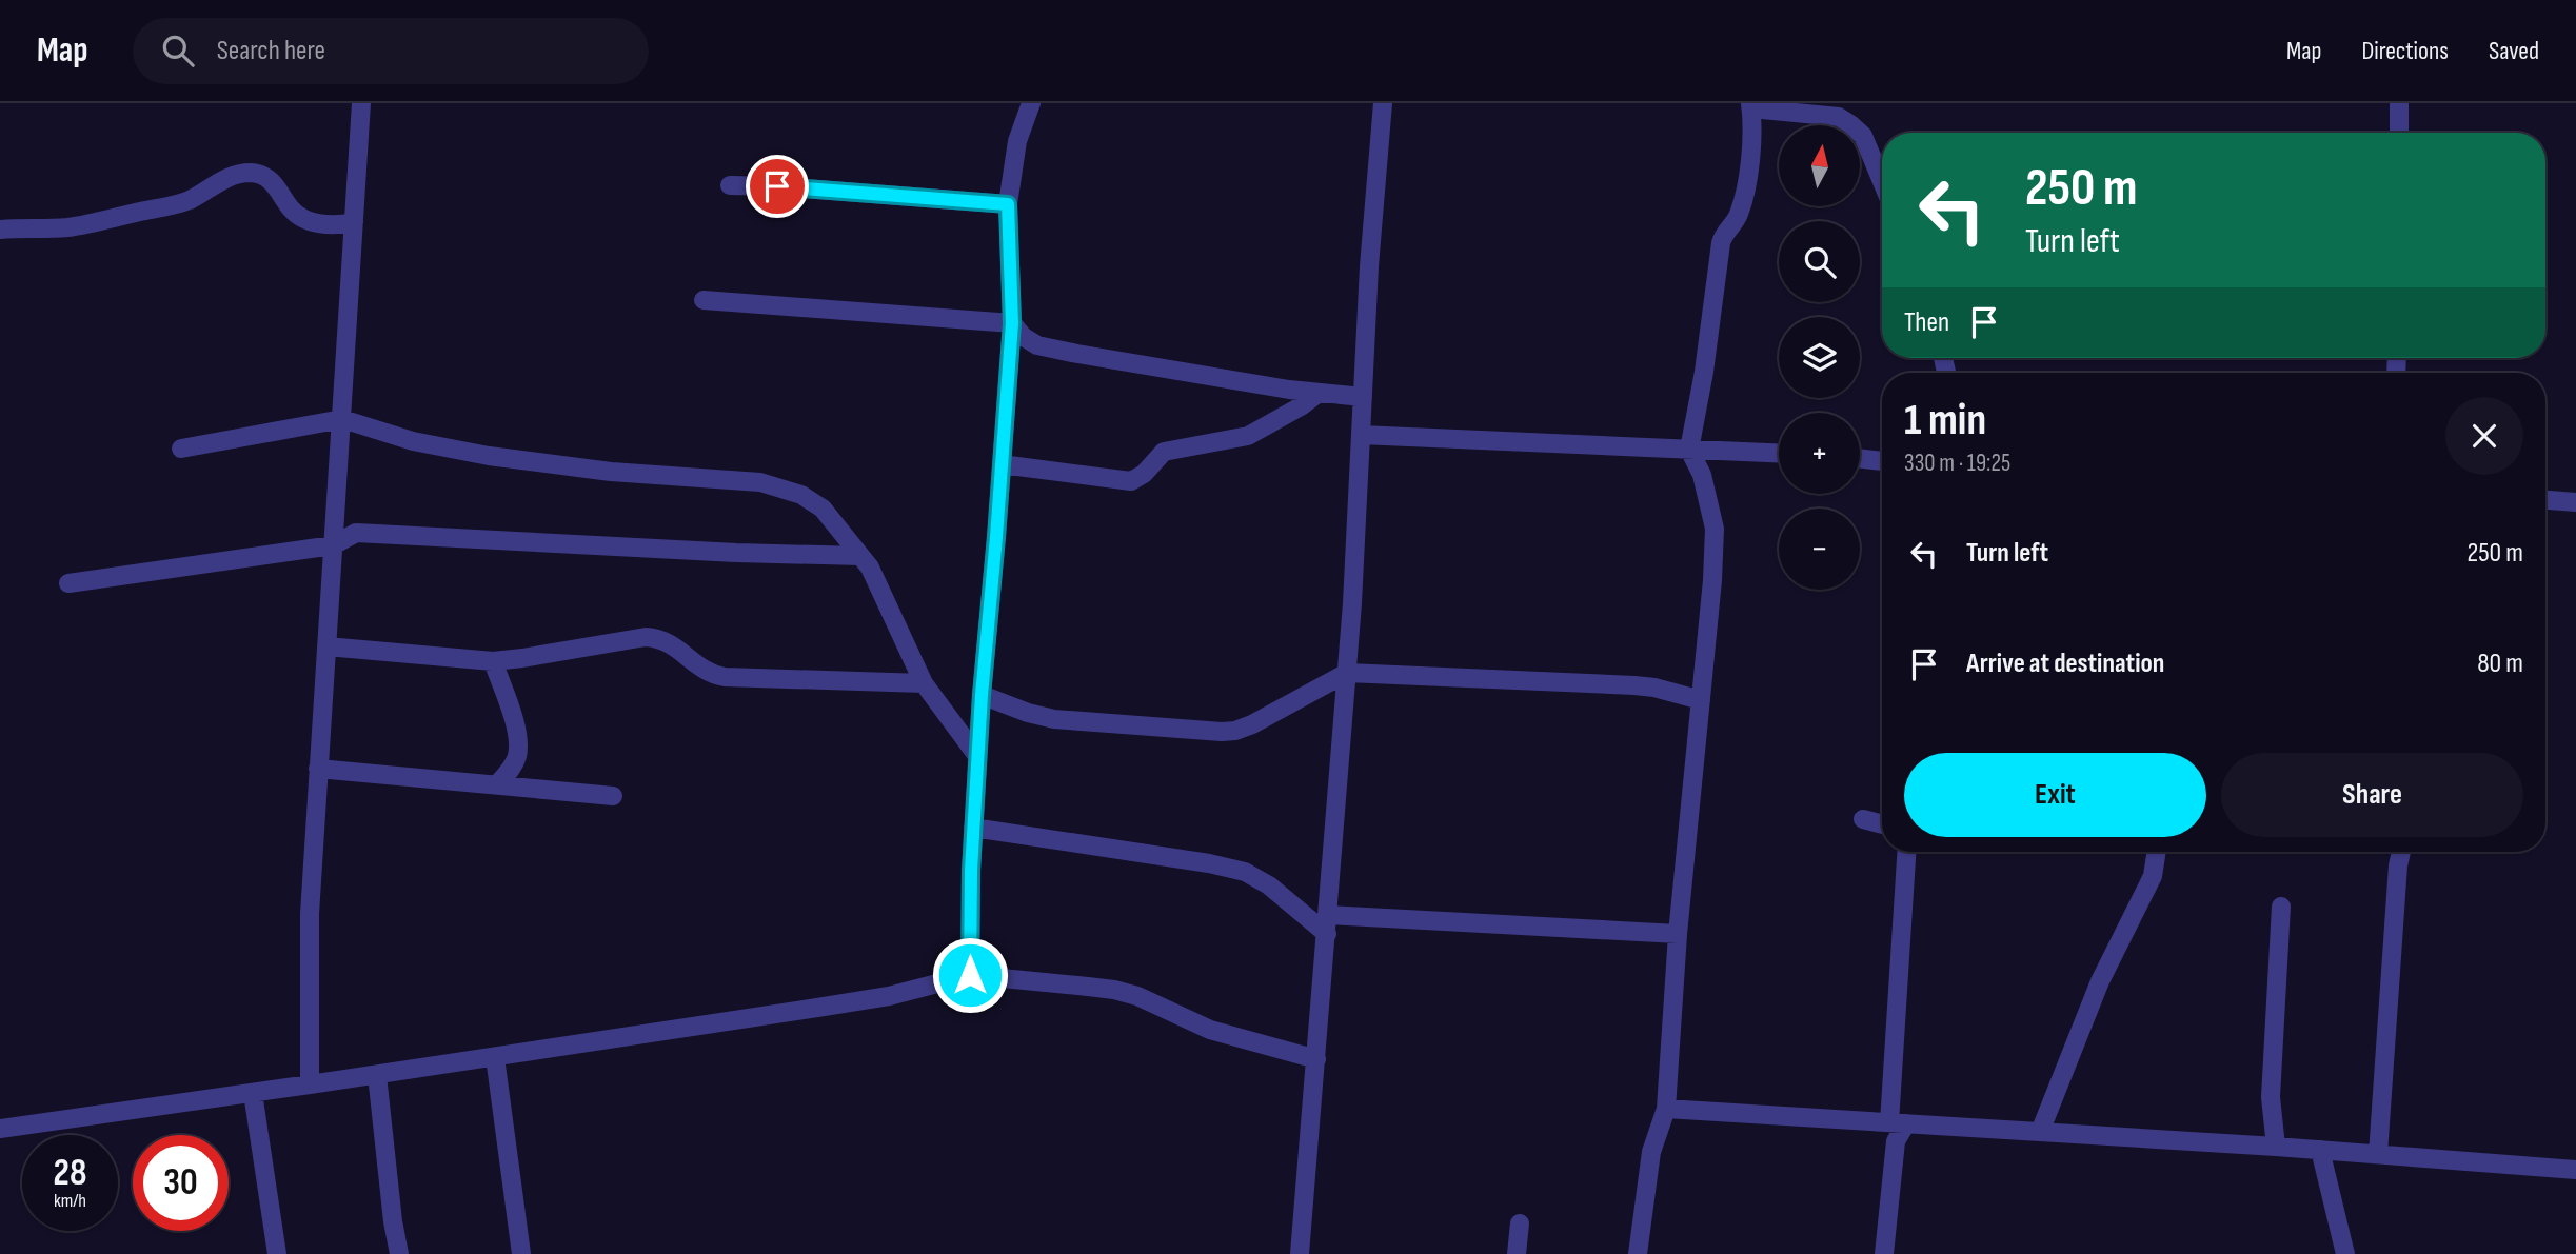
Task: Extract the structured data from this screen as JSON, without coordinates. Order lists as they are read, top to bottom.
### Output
{
  "north": "top",
  "page": {
    "header": "Map",
    "search": "Search here",
    "nav": ["Map", "Directions", "Saved"],
    "map_buttons": ["+", "−"],
    "turn": ["250 m", "Turn left"],
    "then": "Then",
    "heading": ["1 min", "330 m · 19:25"],
    "list": [
      {
        "name": "Turn left",
        "value": "250 m"
      },
      {
        "name": "Arrive at destination",
        "value": "80 m"
      }
    ],
    "buttons": ["Exit", "Share"],
    "speed": "28 km/h",
    "limit": "30"
  }
}
